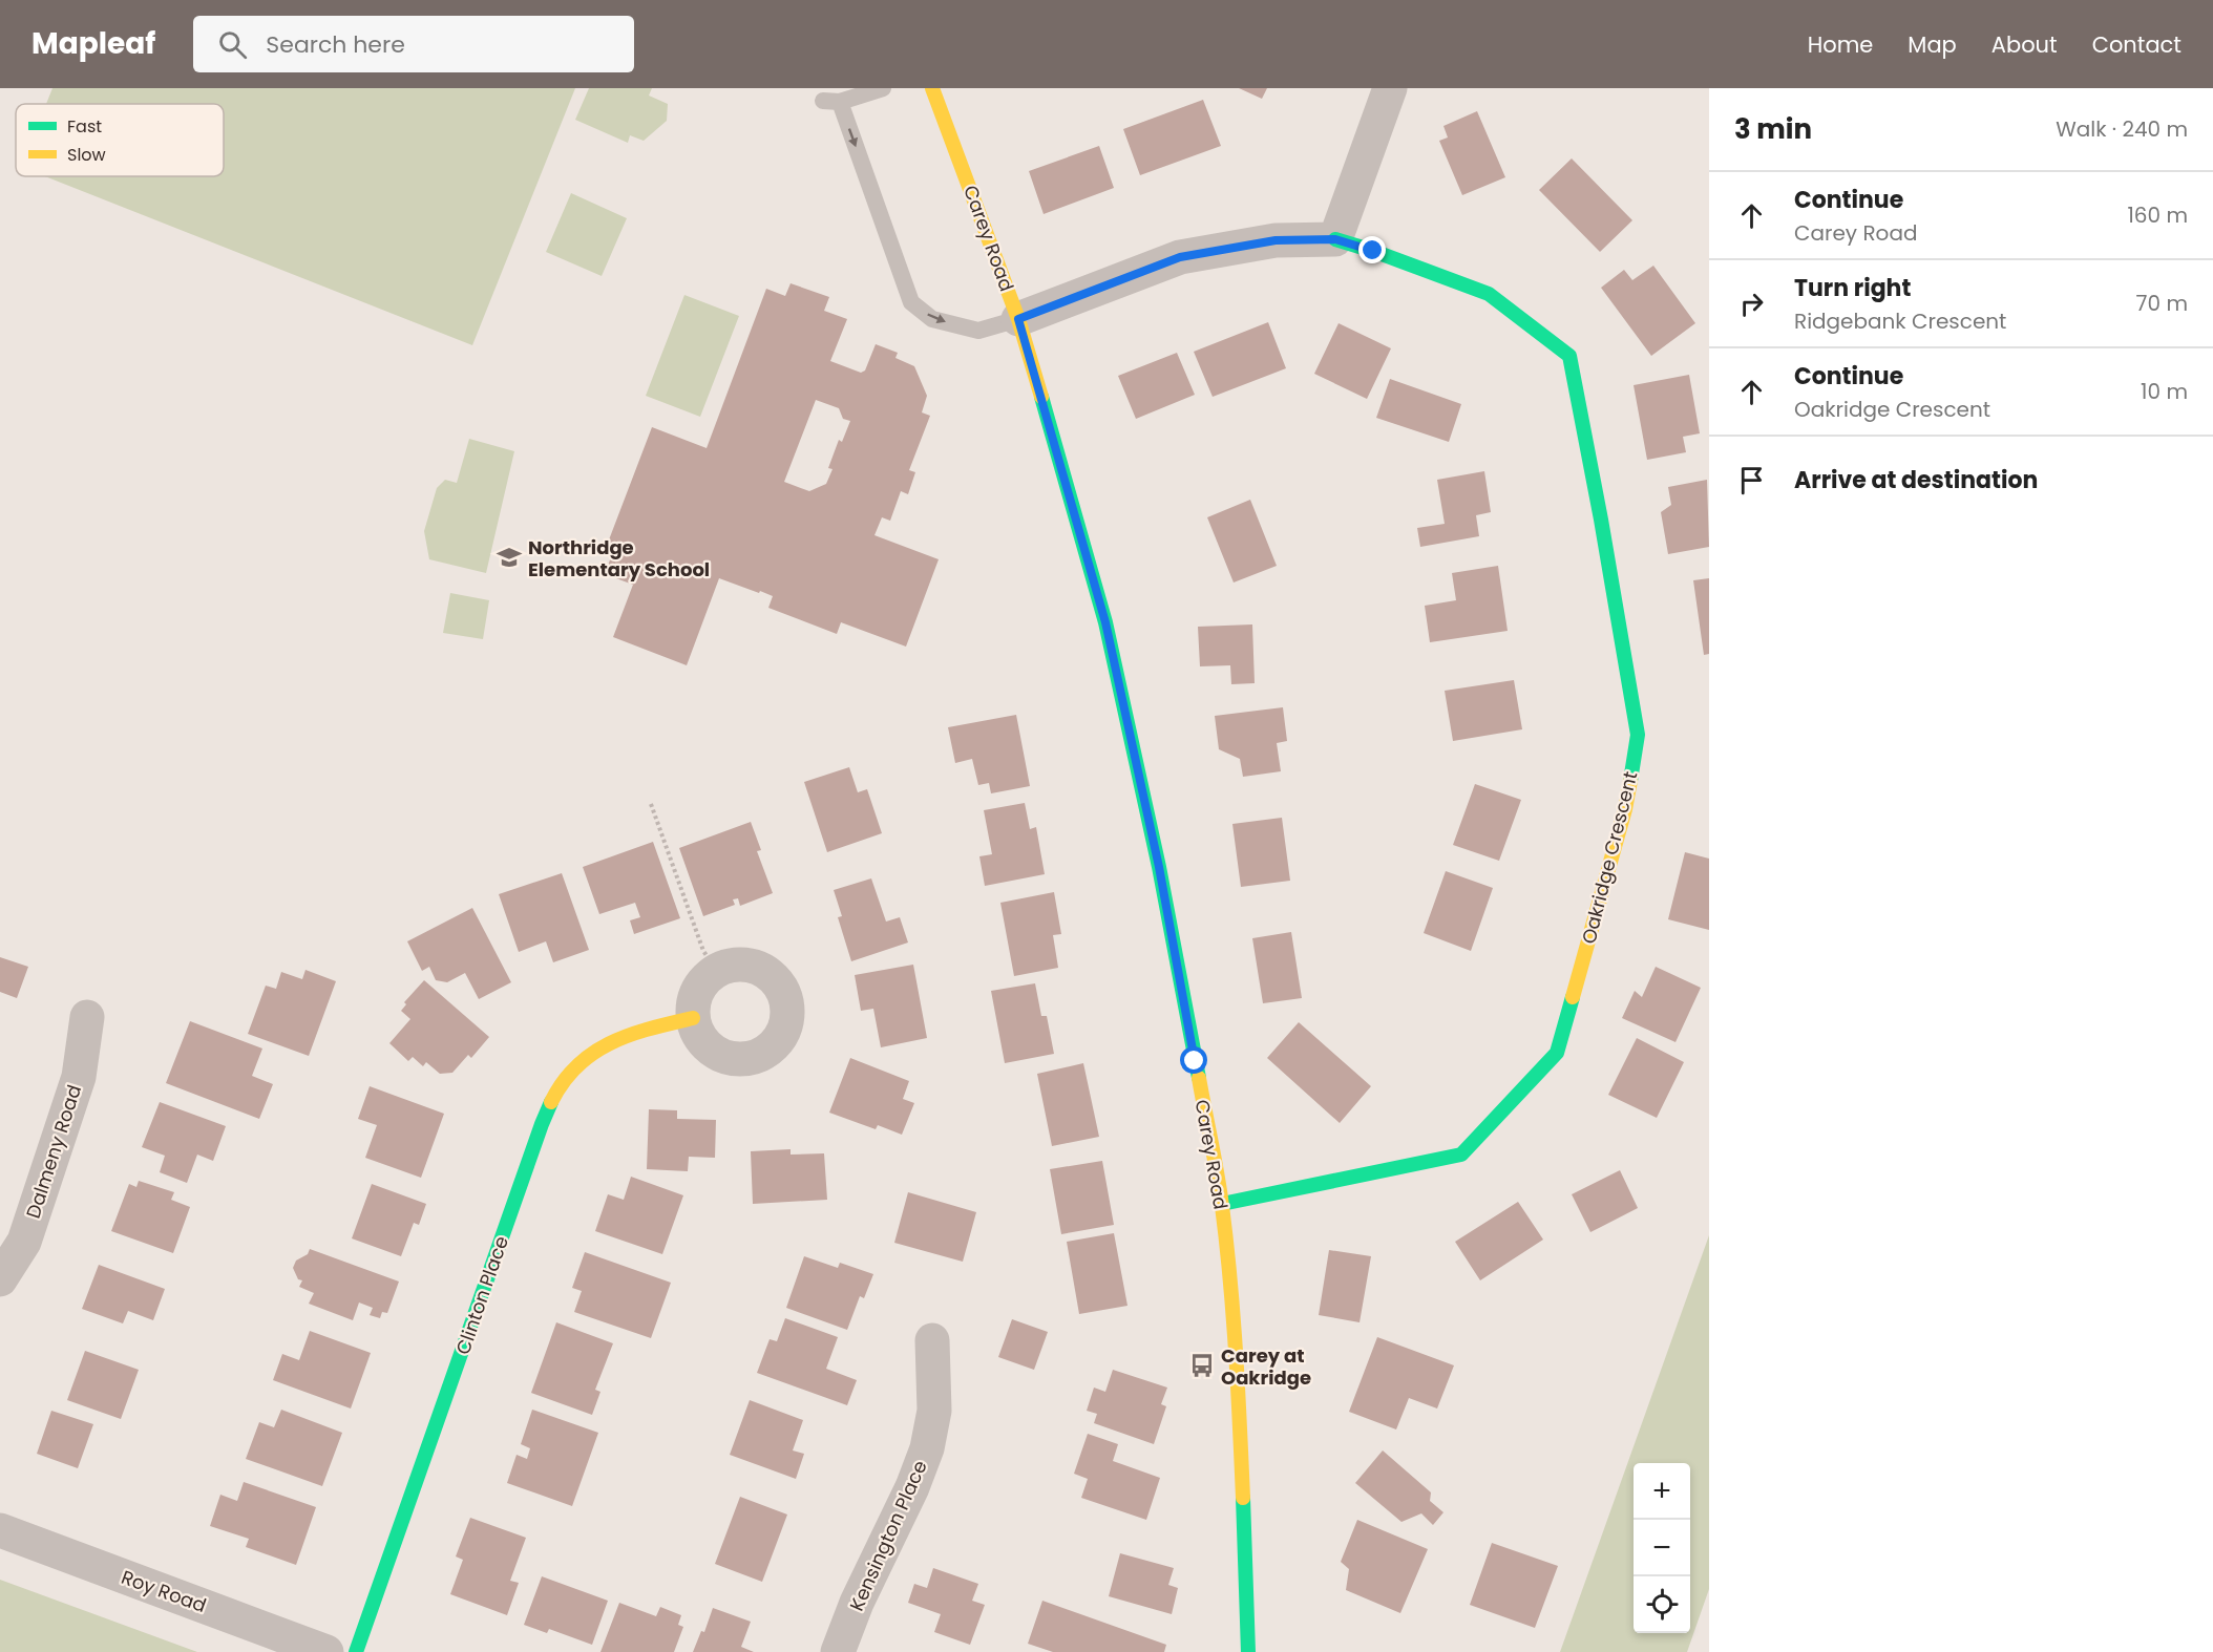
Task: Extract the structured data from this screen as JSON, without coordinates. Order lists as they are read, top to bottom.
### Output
{
  "streets": {
    "street": [
      "Carey Road",
      "Oakridge Crescent",
      "Dalmeny Road",
      "Clinton Place",
      "Kensington Place",
      "Roy Road"
    ]
  },
  "crossings": [
    ["Carey Road", "Oakridge Crescent"]
  ],
  "places": {
    "school or university": ["Northridge Elementary School"],
    "bus stop": ["Carey at Oakridge"]
  },
  "legend": ["Fast", "Slow"],
  "page": {
    "header": "Mapleaf",
    "search": "Search here",
    "nav": [
      "Home",
      "Map",
      "About",
      "Contact"
    ],
    "heading": ["3 min", "Walk · 240 m"],
    "list": [
      ["Continue", "Carey Road", "160 m"],
      ["Turn right", "Ridgebank Crescent", "70 m"],
      ["Continue", "Oakridge Crescent", "10 m"],
      "Arrive at destination"
    ],
    "map_buttons": ["+", "−"]
  }
}
